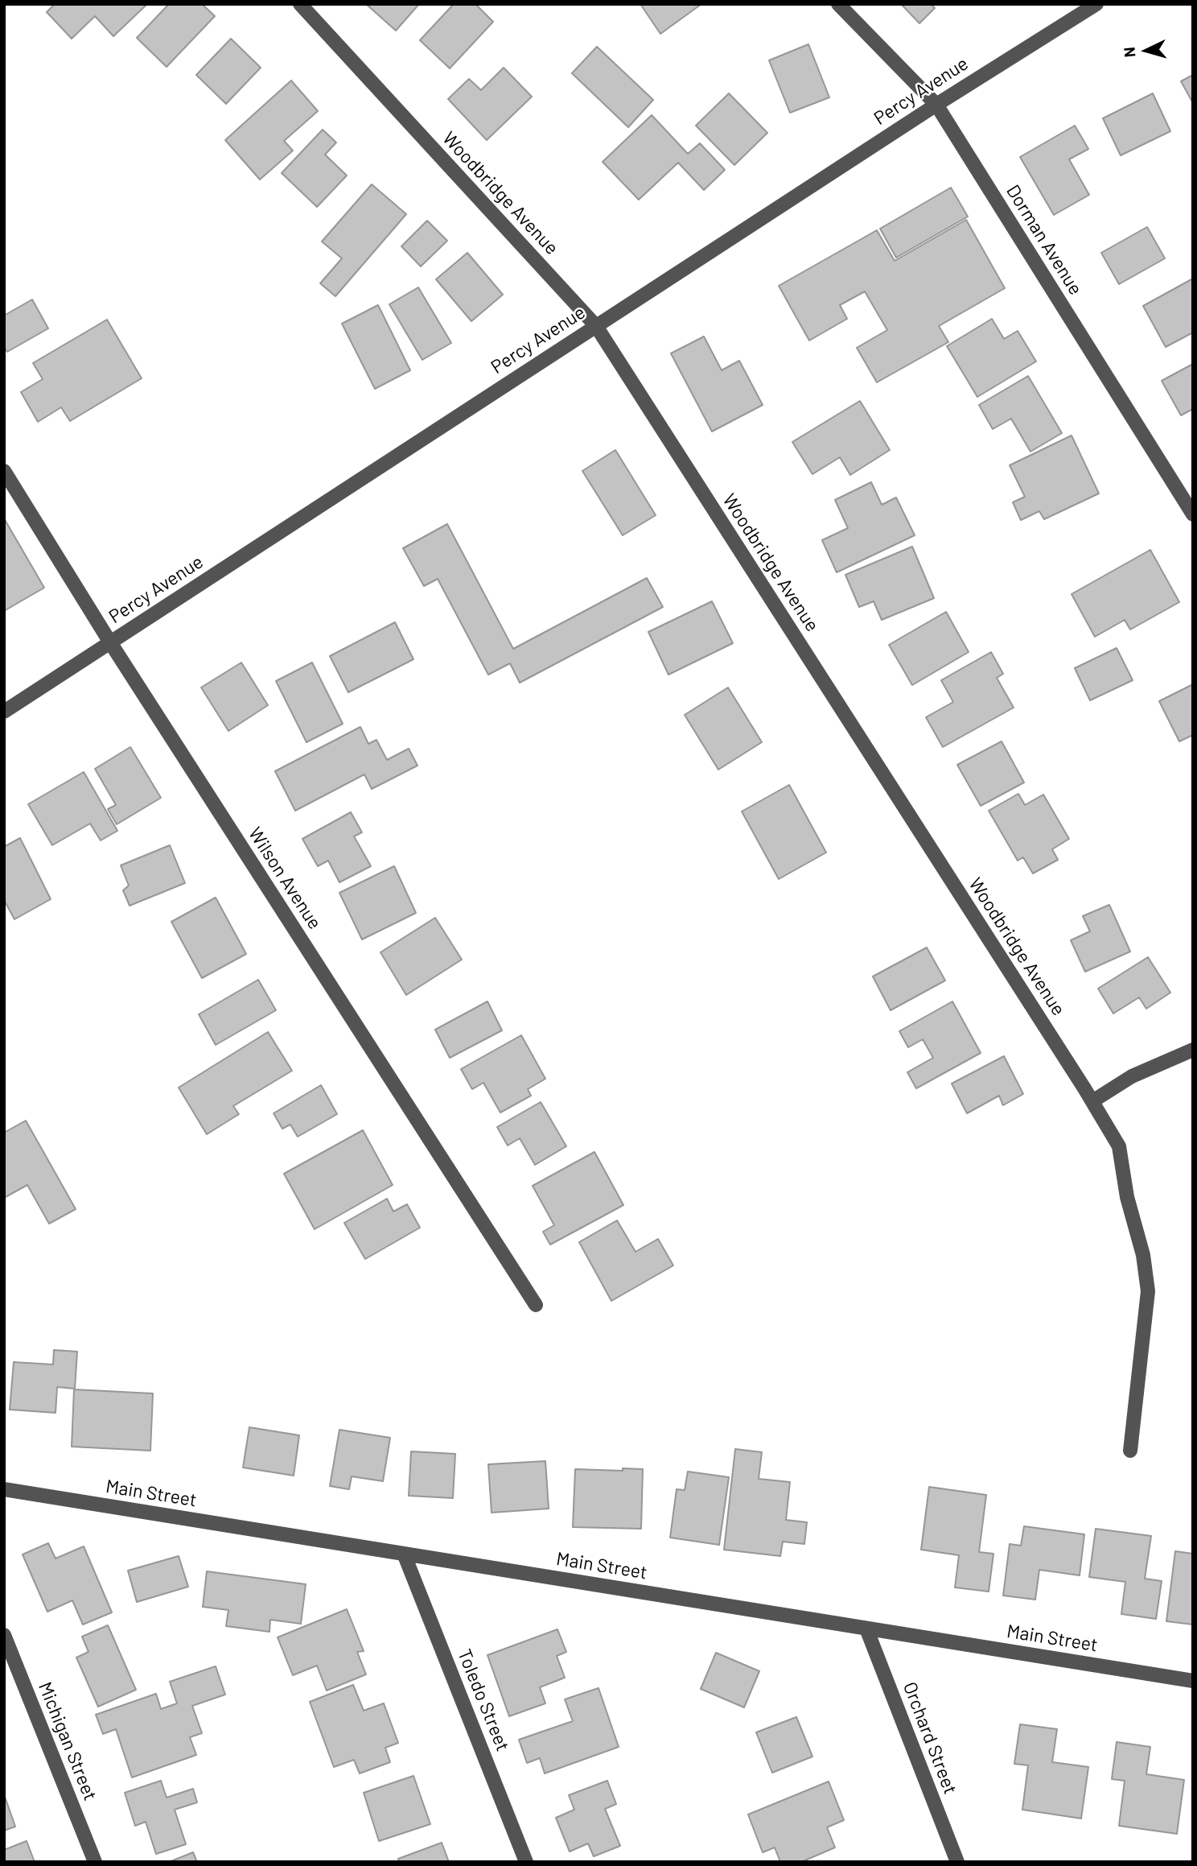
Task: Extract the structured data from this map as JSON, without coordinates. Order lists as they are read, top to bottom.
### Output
{
  "streets": {
    "street": [
      "Percy Avenue",
      "Woodbridge Avenue",
      "Dorman Avenue",
      "Wilson Avenue",
      "Main Street",
      "Toledo Street",
      "Orchard Street",
      "Michigan Street"
    ]
  },
  "crossings": [
    ["Percy Avenue", "Woodbridge Avenue"],
    ["Percy Avenue", "Dorman Avenue"],
    ["Percy Avenue", "Wilson Avenue"],
    ["Main Street", "Toledo Street"],
    ["Main Street", "Orchard Street"]
  ],
  "north": "left"
}
